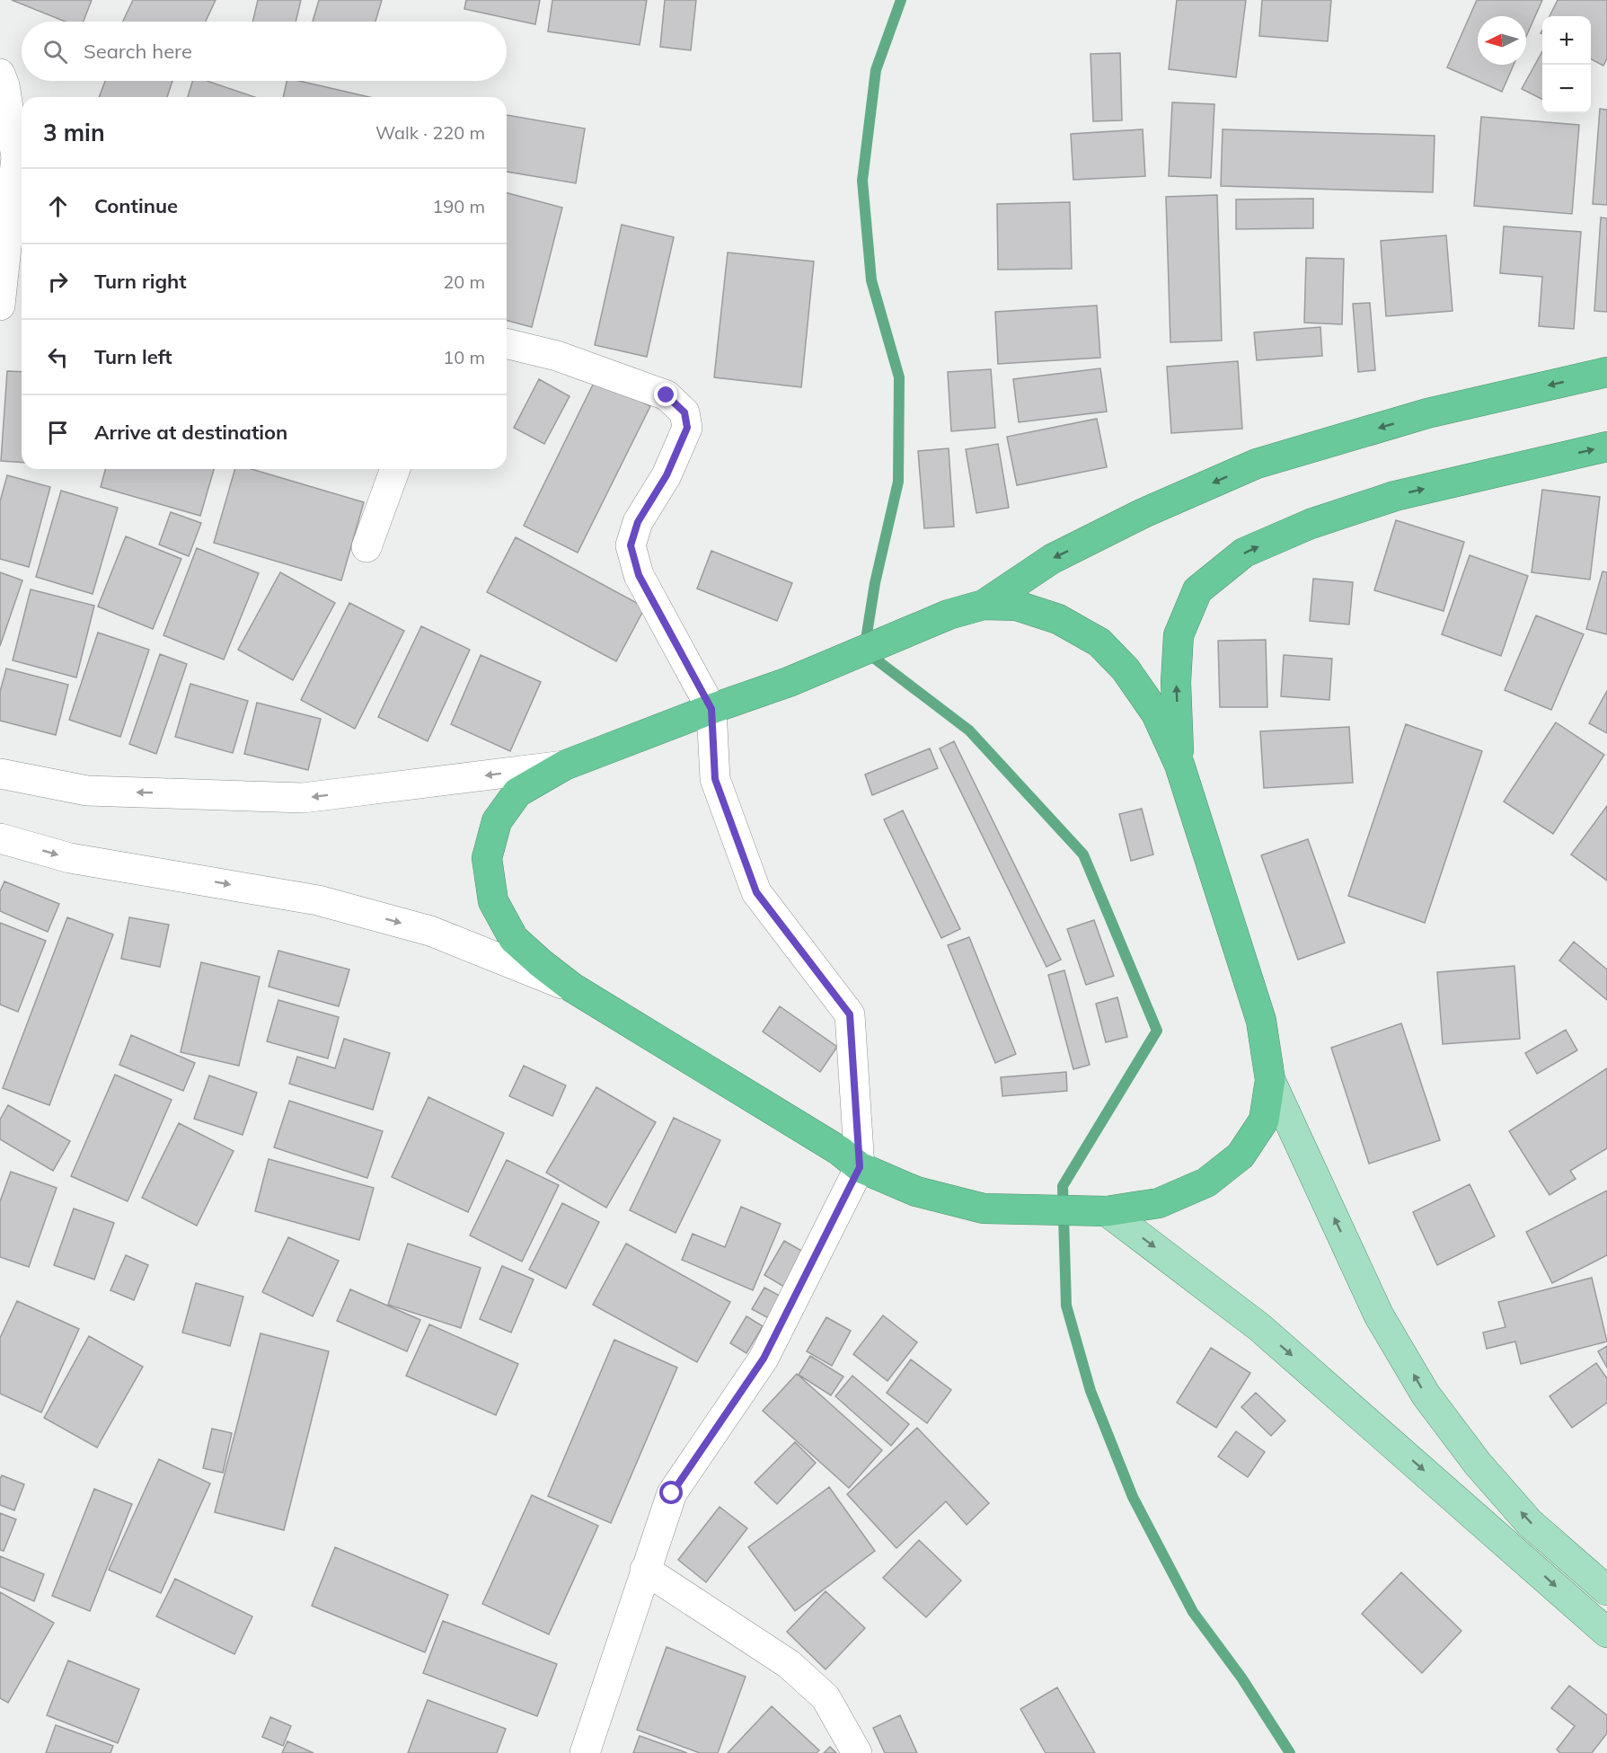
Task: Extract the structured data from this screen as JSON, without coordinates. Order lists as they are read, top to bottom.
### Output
{
  "north": "left",
  "page": {
    "map_buttons": ["+", "−"],
    "search": "Search here",
    "heading": ["3 min", "Walk · 220 m"],
    "list": [
      ["Continue", "190 m"],
      ["Turn right", "20 m"],
      ["Turn left", "10 m"],
      "Arrive at destination"
    ]
  }
}
